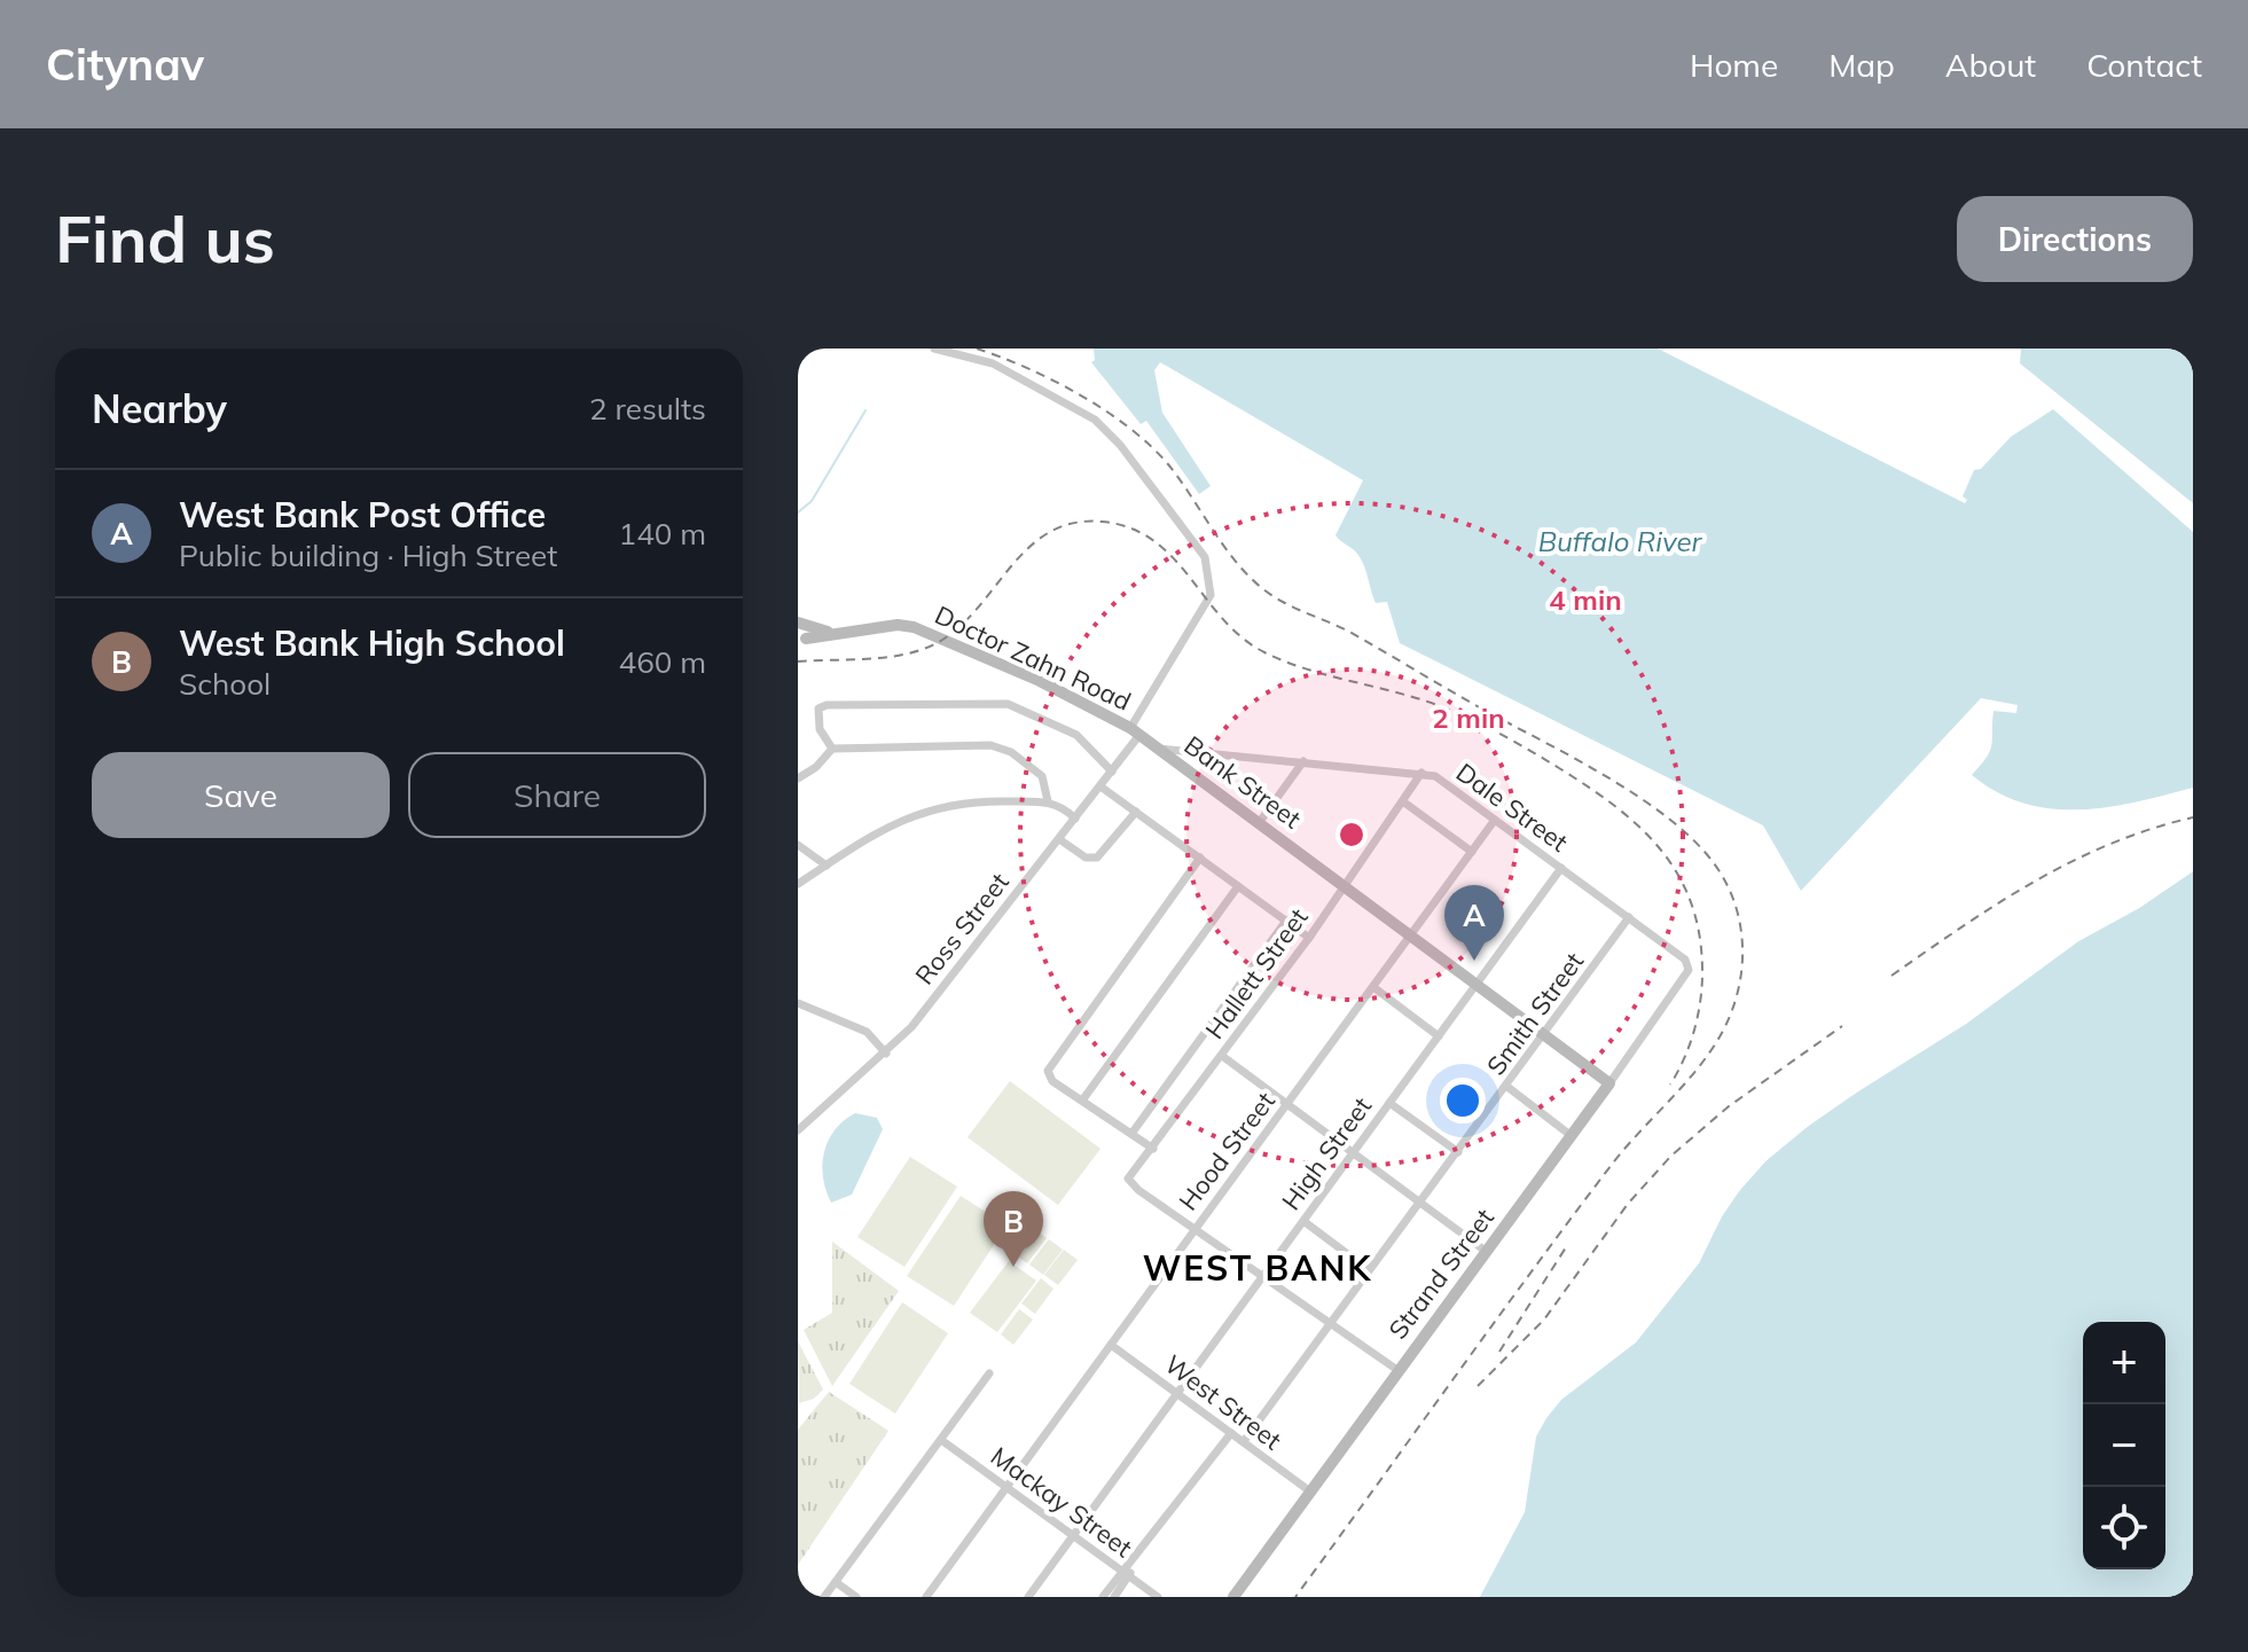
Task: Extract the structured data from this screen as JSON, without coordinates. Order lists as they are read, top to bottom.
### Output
{
  "streets": {
    "street": [
      "Doctor Zahn Road",
      "Bank Street",
      "Dale Street",
      "Ross Street",
      "Hallett Street",
      "Smith Street",
      "Hood Street",
      "High Street",
      "Strand Street",
      "West Street",
      "Mackay Street"
    ]
  },
  "crossings": [
    ["Doctor Zahn Road", "Bank Street"],
    ["Doctor Zahn Road", "Dale Street"],
    ["Doctor Zahn Road", "Ross Street"],
    ["Bank Street", "Dale Street"],
    ["Bank Street", "Hallett Street"],
    ["Bank Street", "Smith Street"],
    ["Bank Street", "Hood Street"],
    ["Bank Street", "High Street"],
    ["Bank Street", "Strand Street"],
    ["Dale Street", "Hallett Street"],
    ["Dale Street", "Smith Street"],
    ["Dale Street", "Hood Street"],
    ["Dale Street", "High Street"],
    ["Dale Street", "Strand Street"],
    ["Hallett Street", "Hood Street"],
    ["Smith Street", "West Street"],
    ["Hood Street", "West Street"],
    ["Hood Street", "Mackay Street"],
    ["High Street", "West Street"],
    ["High Street", "Mackay Street"],
    ["Strand Street", "West Street"]
  ],
  "districts": ["WEST BANK"],
  "water": ["Buffalo River"],
  "page": {
    "header": "Citynav",
    "nav": [
      "Home",
      "Map",
      "About",
      "Contact"
    ],
    "buttons": [
      "Directions",
      ["Save", "Share"]
    ],
    "title": "Find us",
    "heading": ["Nearby", "2 results"],
    "list": [
      {
        "mark": "A",
        "name": "West Bank Post Office",
        "note": "Public building · High Street",
        "value": "140 m"
      },
      {
        "mark": "B",
        "name": "West Bank High School",
        "note": "School",
        "value": "460 m"
      }
    ],
    "pins": ["A", "B"],
    "map_buttons": ["+", "−"]
  },
  "rings": ["4 min", "2 min"]
}
